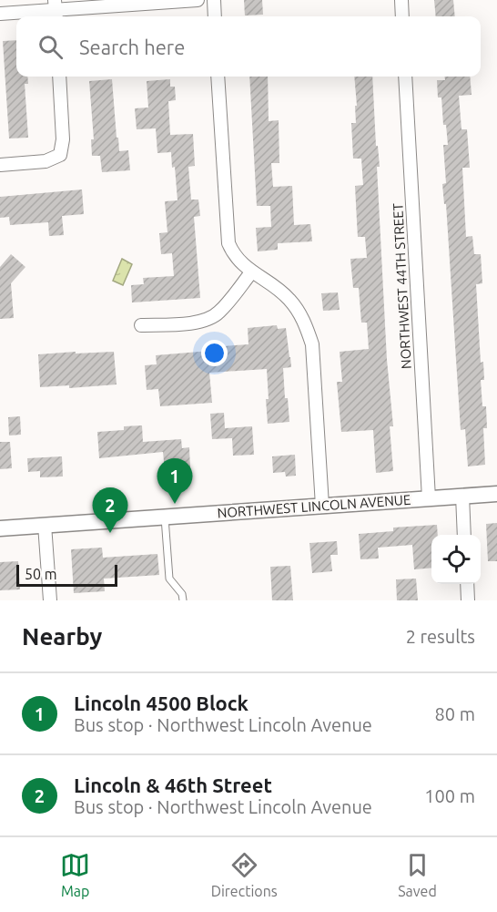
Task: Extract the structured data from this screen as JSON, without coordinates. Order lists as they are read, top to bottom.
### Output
{
  "streets": {
    "street": ["NORTHWEST 44TH STREET", "NORTHWEST LINCOLN AVENUE"]
  },
  "crossings": [
    ["NORTHWEST 44TH STREET", "NORTHWEST LINCOLN AVENUE"]
  ],
  "scale_bar": "50 m",
  "page": {
    "search": "Search here",
    "pins": ["1", "2"],
    "scale": "50 m",
    "heading": ["Nearby", "2 results"],
    "list": [
      {
        "mark": "1",
        "name": "Lincoln 4500 Block",
        "note": "Bus stop · Northwest Lincoln Avenue",
        "value": "80 m"
      },
      {
        "mark": "2",
        "name": "Lincoln & 46th Street",
        "note": "Bus stop · Northwest Lincoln Avenue",
        "value": "100 m"
      }
    ],
    "nav": ["Map", "Directions", "Saved"]
  }
}
